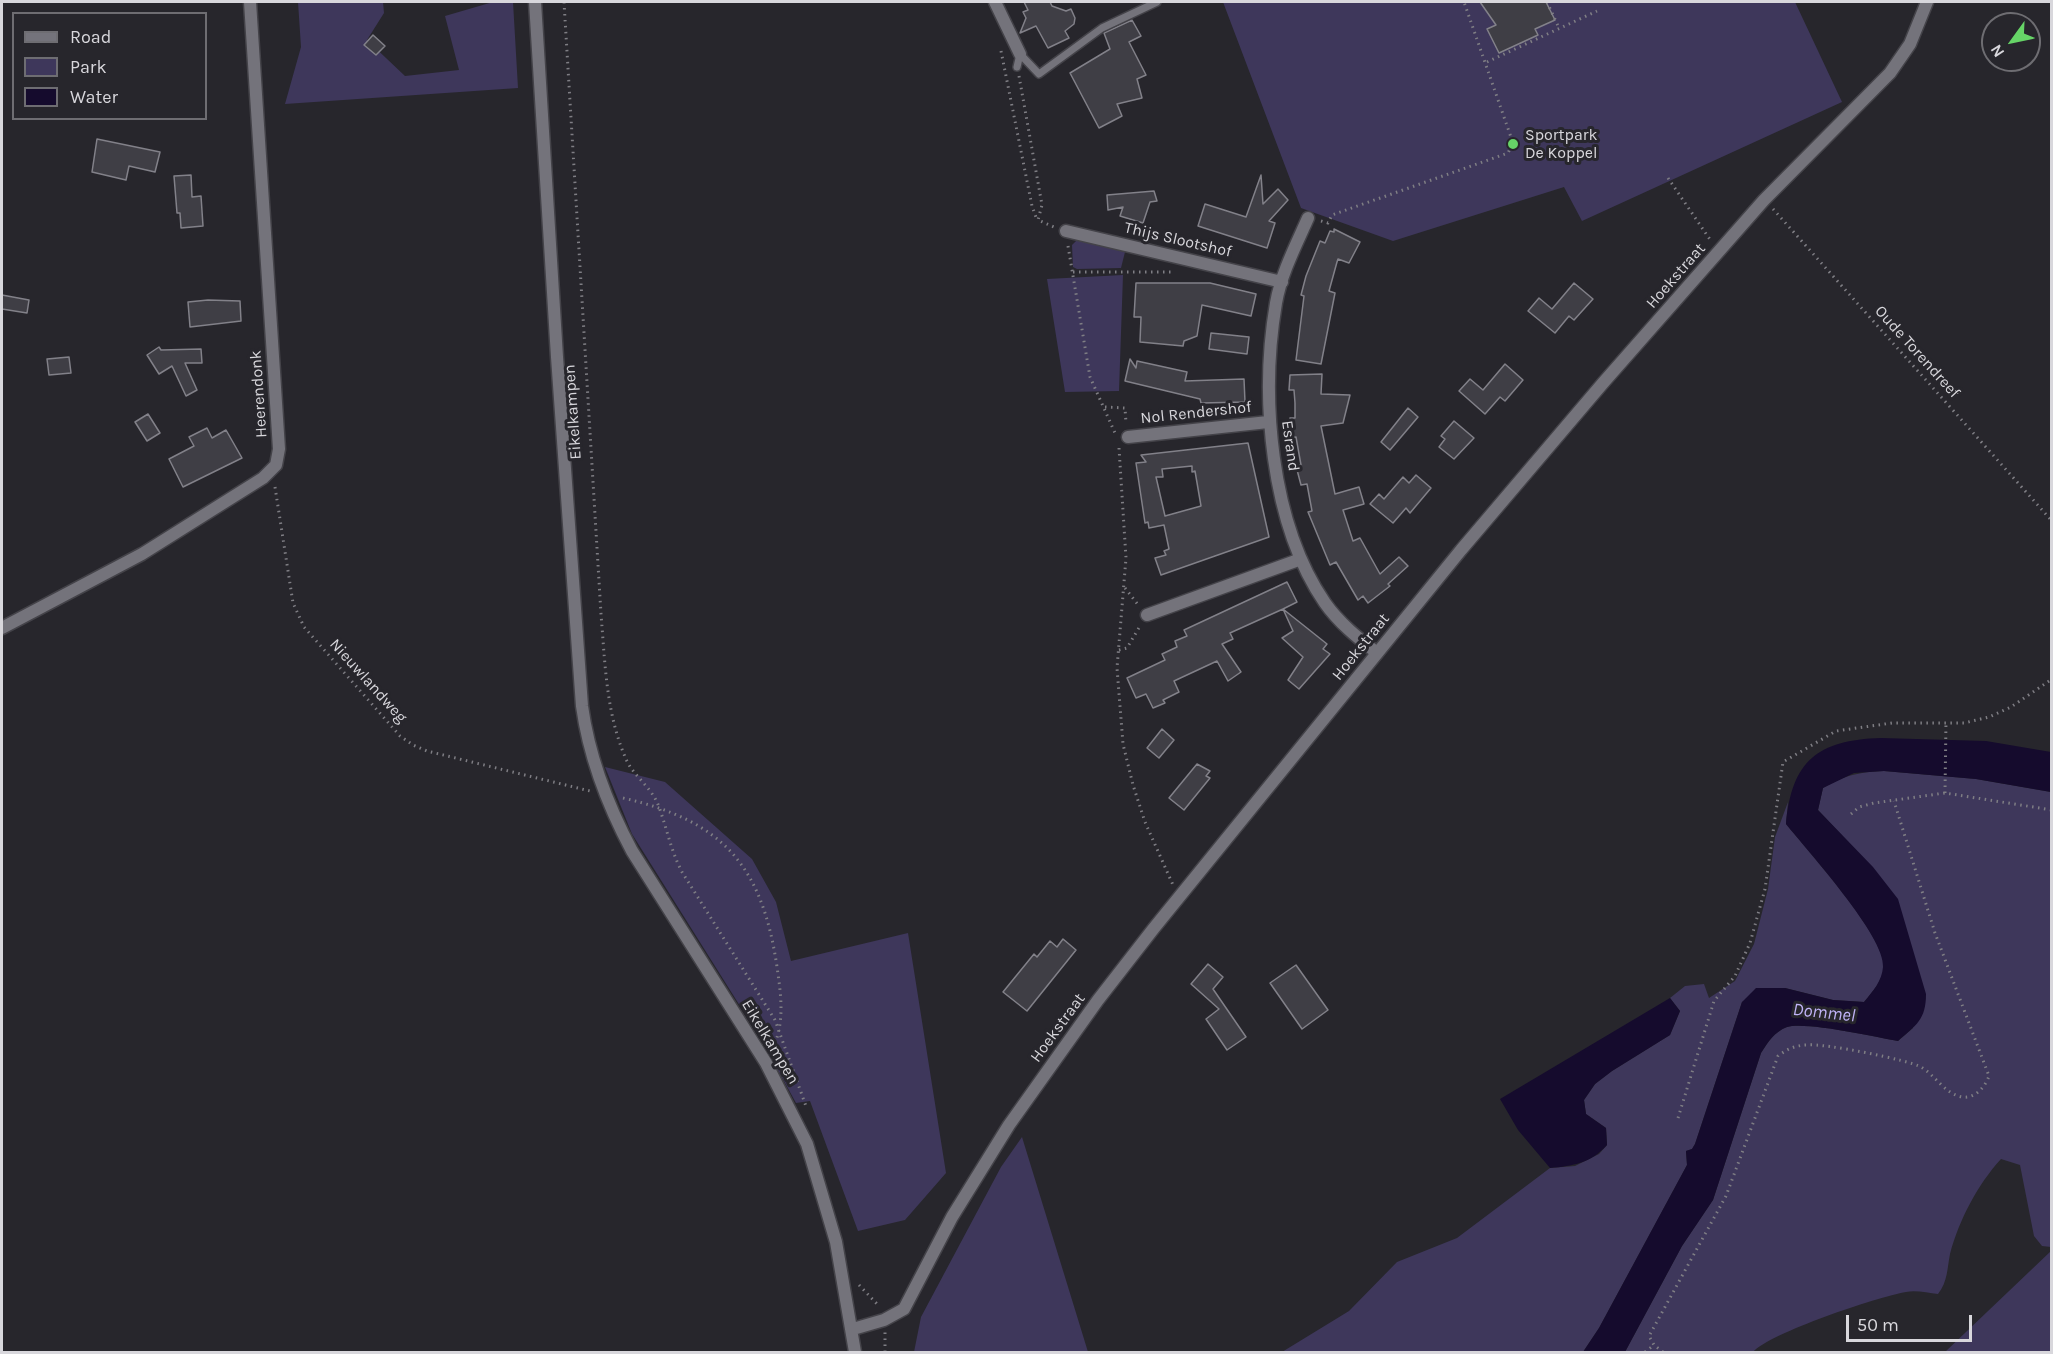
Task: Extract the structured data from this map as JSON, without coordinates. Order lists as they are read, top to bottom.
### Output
{
  "streets": {
    "street": [
      "Thijs Slootshof",
      "Hoekstraat",
      "Heerendonk",
      "Eikelkampen",
      "Nol Rendershof",
      "Esrand"
    ],
    "path": ["Oude Torendreef", "Nieuwlandweg"]
  },
  "crossings": [
    ["Thijs Slootshof", "Esrand"],
    ["Hoekstraat", "Oude Torendreef"],
    ["Hoekstraat", "Eikelkampen"],
    ["Hoekstraat", "Esrand"],
    ["Heerendonk", "Nieuwlandweg"],
    ["Eikelkampen", "Nieuwlandweg"],
    ["Nol Rendershof", "Esrand"]
  ],
  "water": ["Dommel"],
  "places": ["Sportpark De Koppel"],
  "legend": ["Road", "Park", "Water"],
  "scale_bar": "50 m",
  "north": "bottom left"
}
